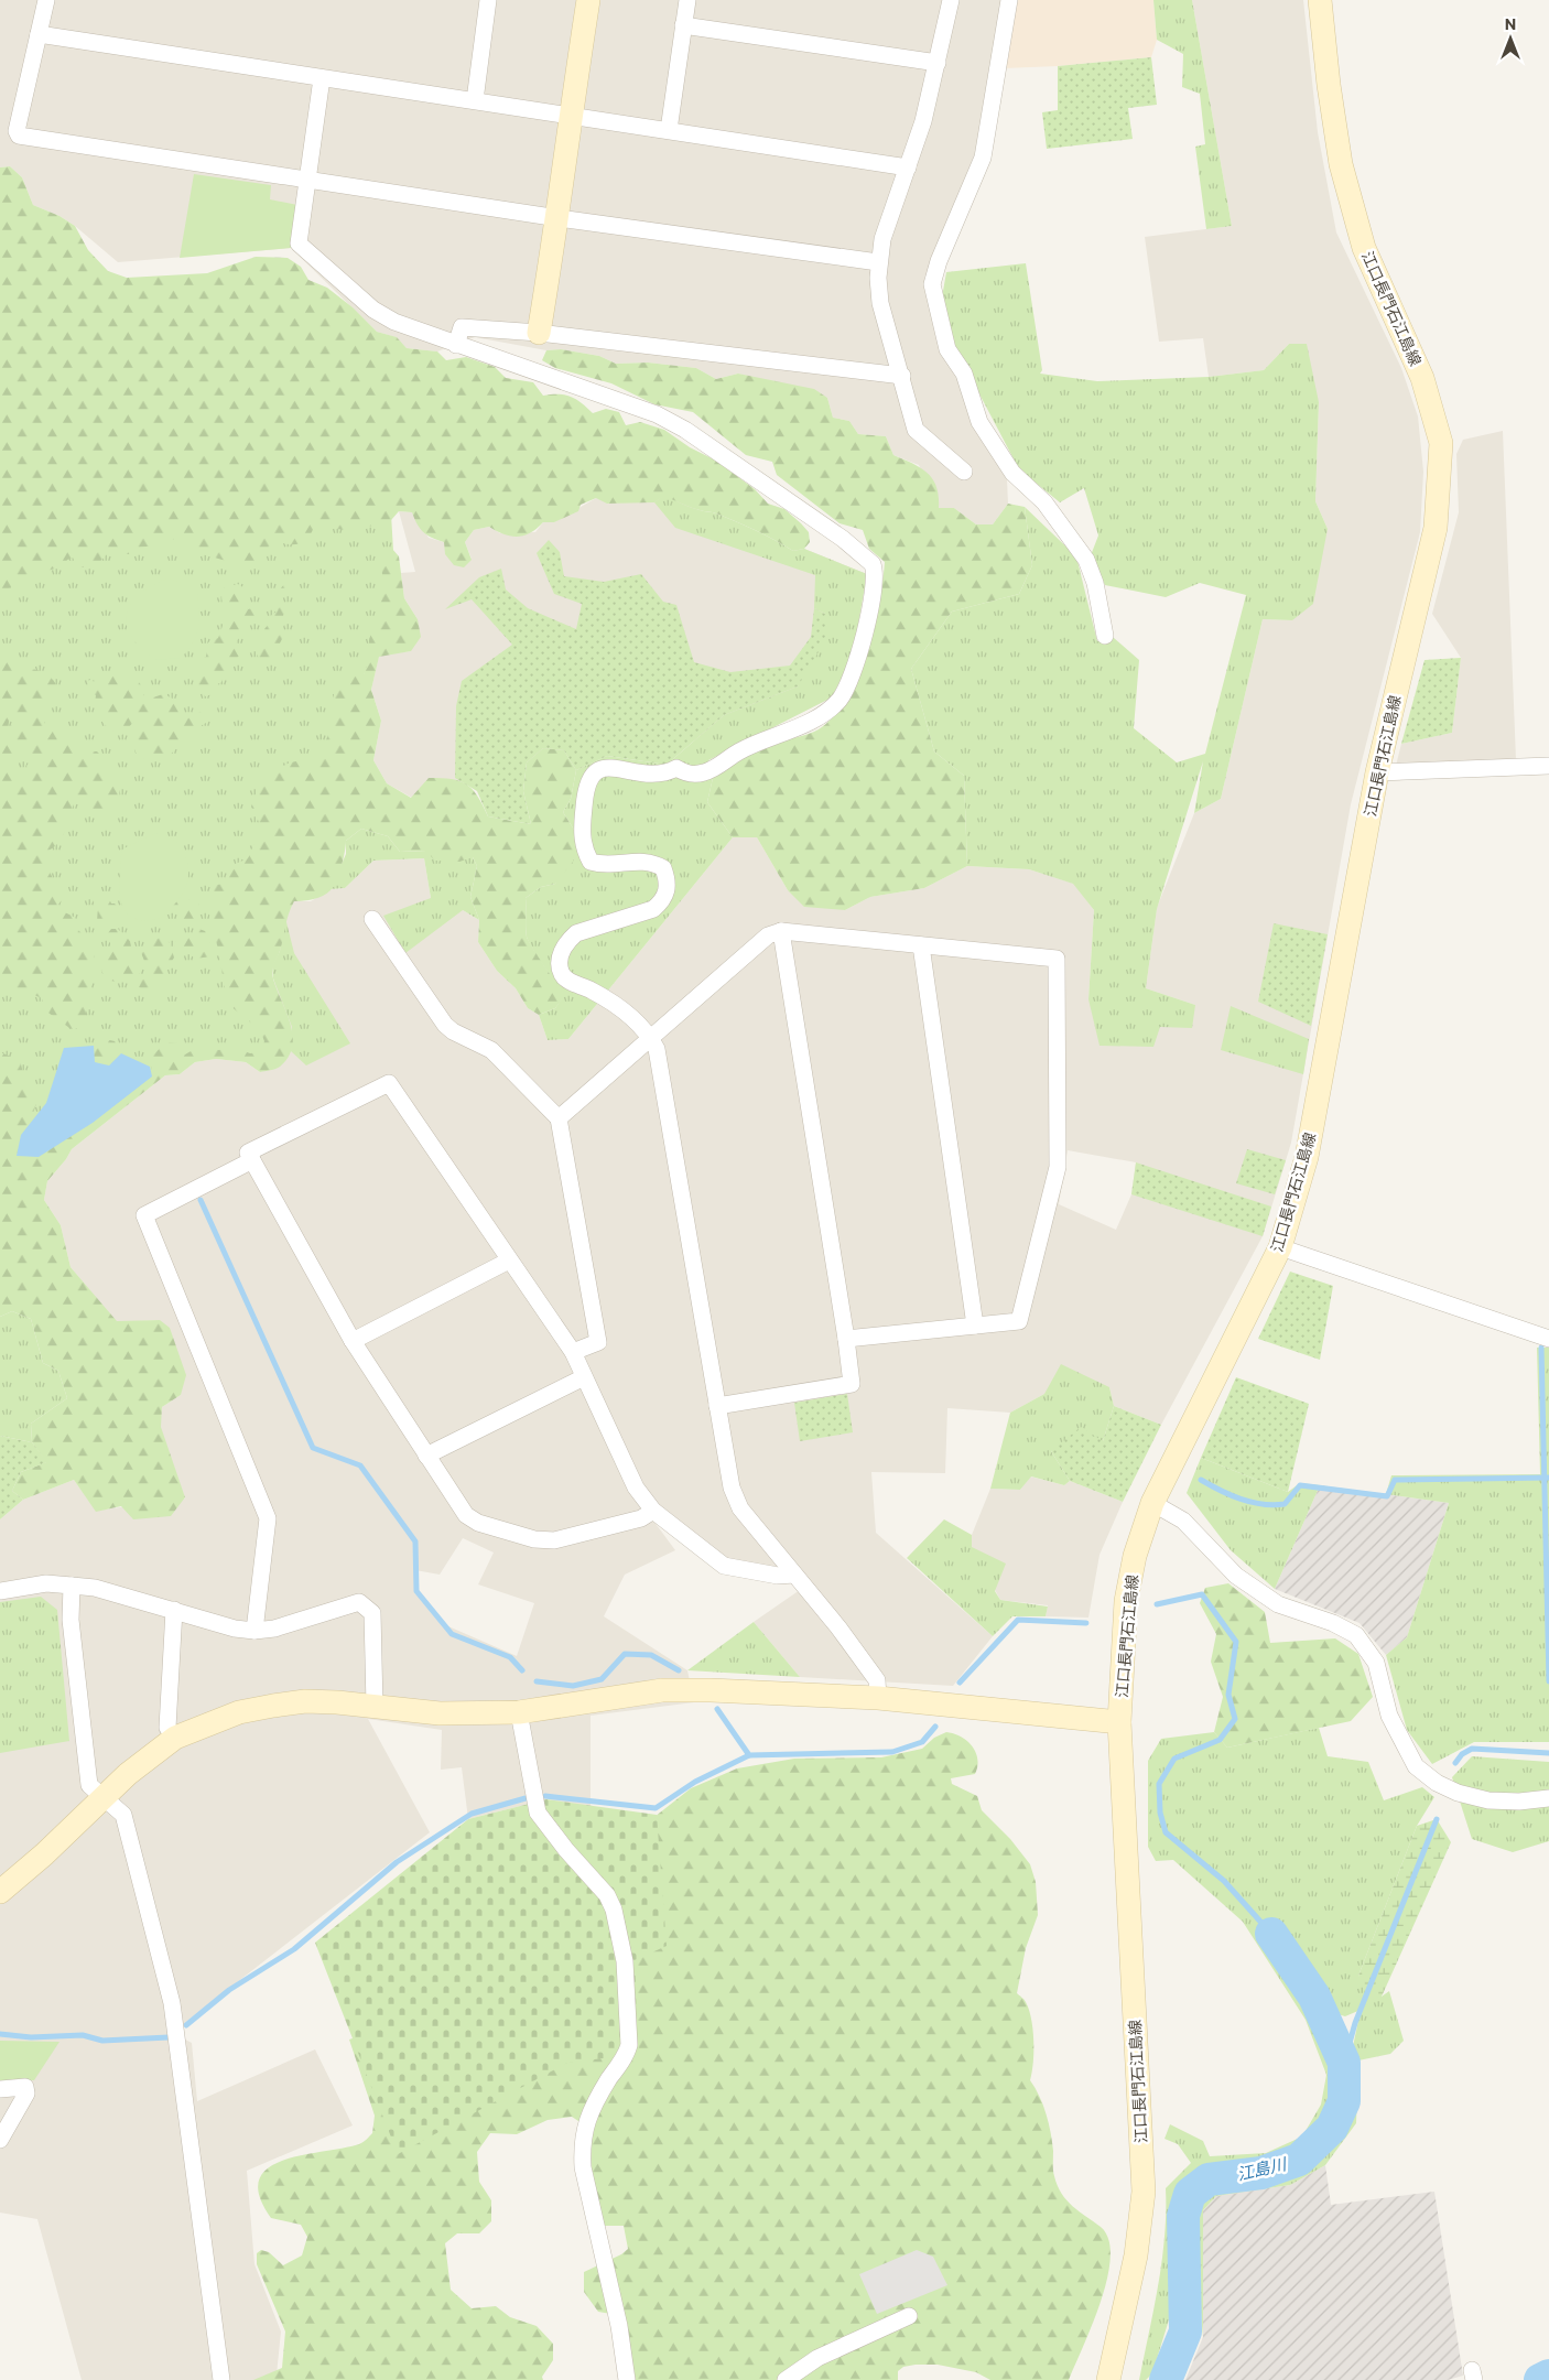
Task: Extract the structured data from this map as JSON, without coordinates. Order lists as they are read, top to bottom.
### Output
{
  "streets": {
    "main road": ["江口長門石江島線"]
  },
  "water": ["江島川"],
  "north": "top"
}
